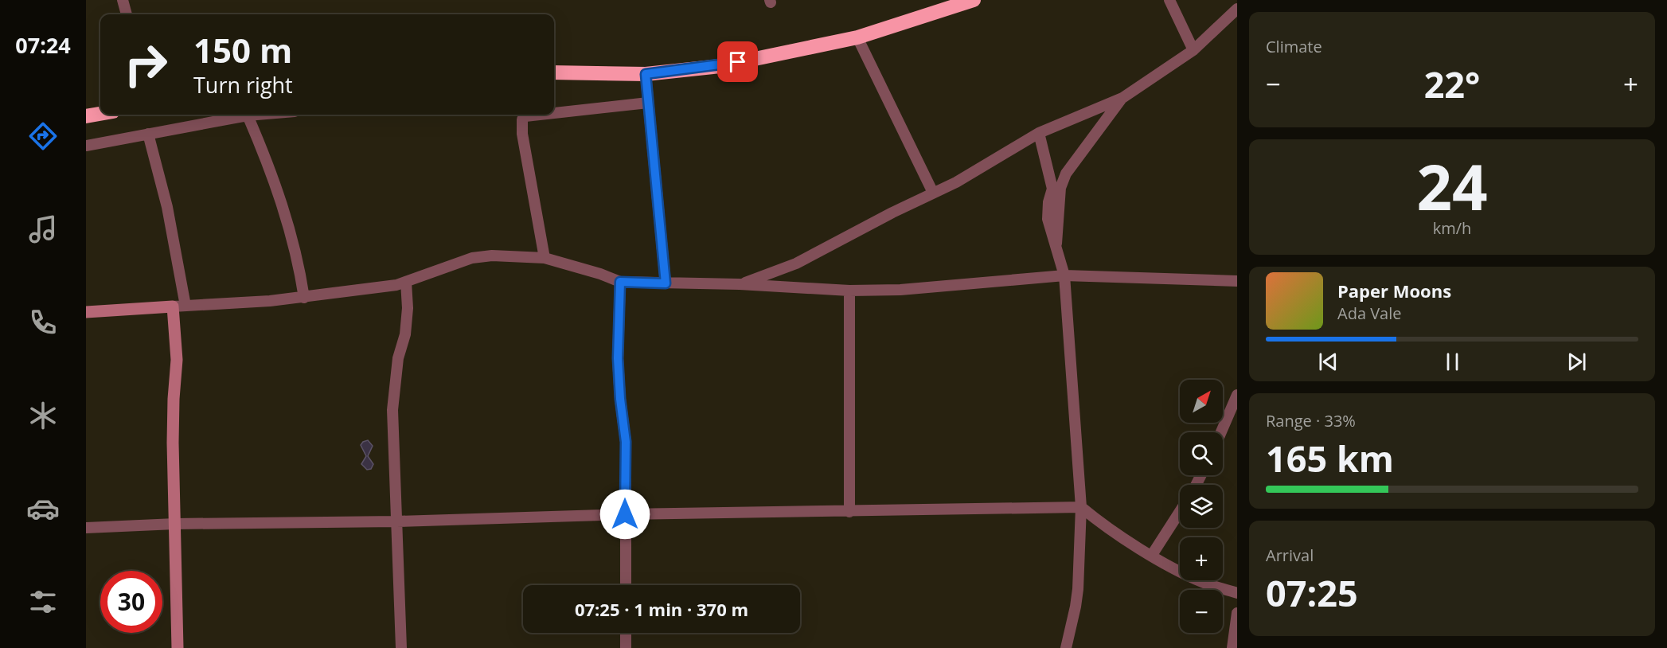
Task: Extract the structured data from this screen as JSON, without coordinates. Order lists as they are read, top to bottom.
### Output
{
  "north": "top right",
  "page": {
    "tabs": "07:24",
    "tile": [
      "Climate",
      ["24", "km/h"],
      ["Range · 33%", "165 km"],
      ["Arrival", "07:25"]
    ],
    "turn": ["150 m", "Turn right"],
    "heat": ["−", "22°", "+"],
    "song": ["Paper Moons", "Ada Vale"],
    "map_buttons": ["+", "−"],
    "limit": "30",
    "trip": "07:25 · 1 min · 370 m"
  }
}
